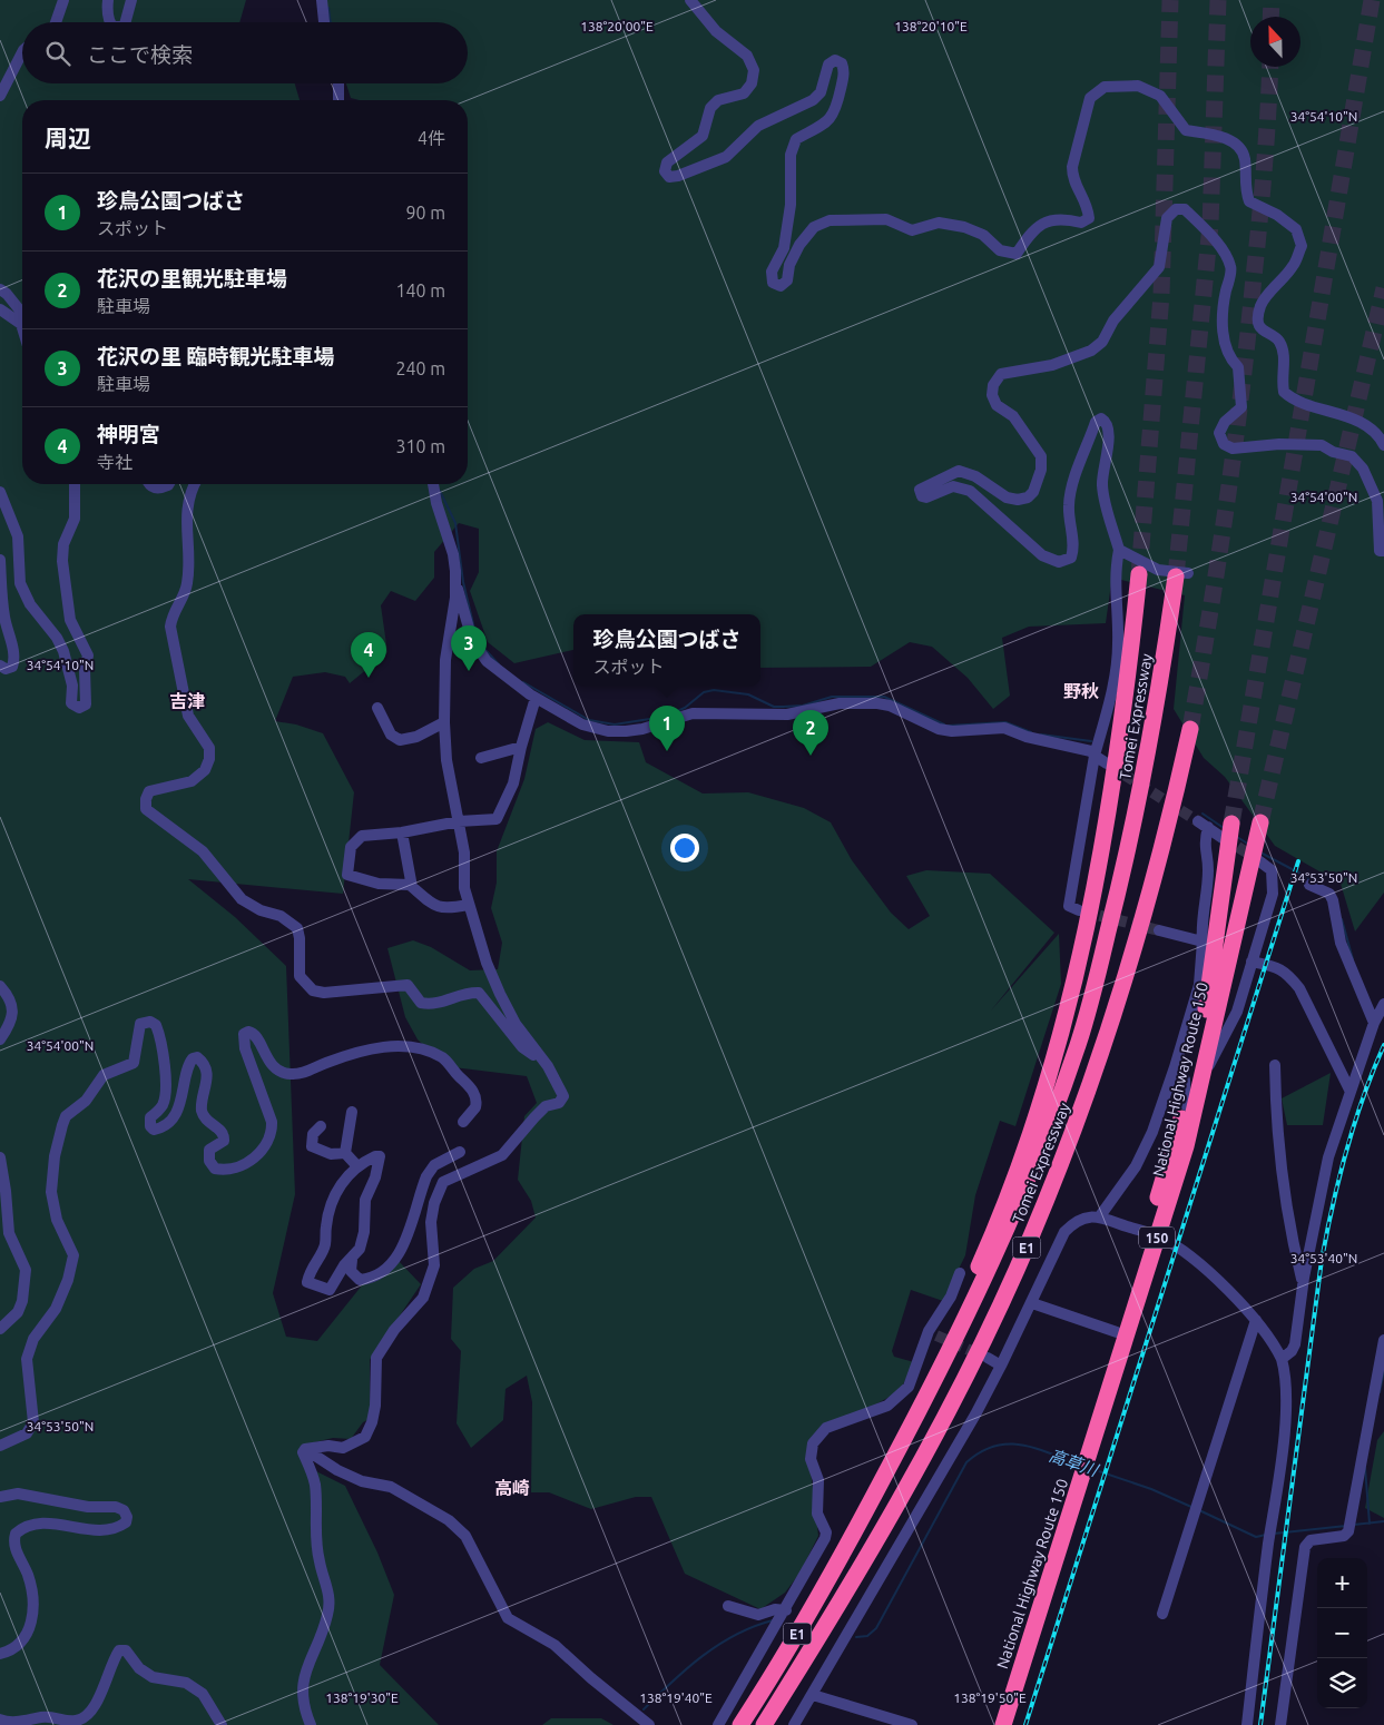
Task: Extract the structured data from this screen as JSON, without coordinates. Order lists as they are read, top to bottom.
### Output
{
  "streets": {
    "highway": [
      "Tomei Expressway",
      "National Highway Route 150",
      "150",
      "E1"
    ]
  },
  "districts": ["野秋", "吉津", "高崎"],
  "water": ["高草川"],
  "north": "top",
  "page": {
    "search": "ここで検索",
    "heading": ["周辺", "4件"],
    "list": [
      {
        "mark": "1",
        "name": "珍鳥公園つばさ",
        "note": "スポット",
        "value": "90 m"
      },
      {
        "mark": "2",
        "name": "花沢の里観光駐車場",
        "note": "駐車場",
        "value": "140 m"
      },
      {
        "mark": "3",
        "name": "花沢の里 臨時観光駐車場",
        "note": "駐車場",
        "value": "240 m"
      },
      {
        "mark": "4",
        "name": "神明宮",
        "note": "寺社",
        "value": "310 m"
      }
    ],
    "popup": ["珍鳥公園つばさ", "スポット"],
    "pins": [
      "3",
      "4",
      "1",
      "2"
    ],
    "map_buttons": ["+", "−"]
  },
  "coordinates": [
    "138°20'00\"E",
    "138°20'10\"E",
    "34°54'10\"N",
    "34°54'00\"N",
    "34°53'50\"N",
    "34°53'40\"N",
    "138°19'30\"E",
    "138°19'40\"E",
    "138°19'50\"E"
  ]
}
